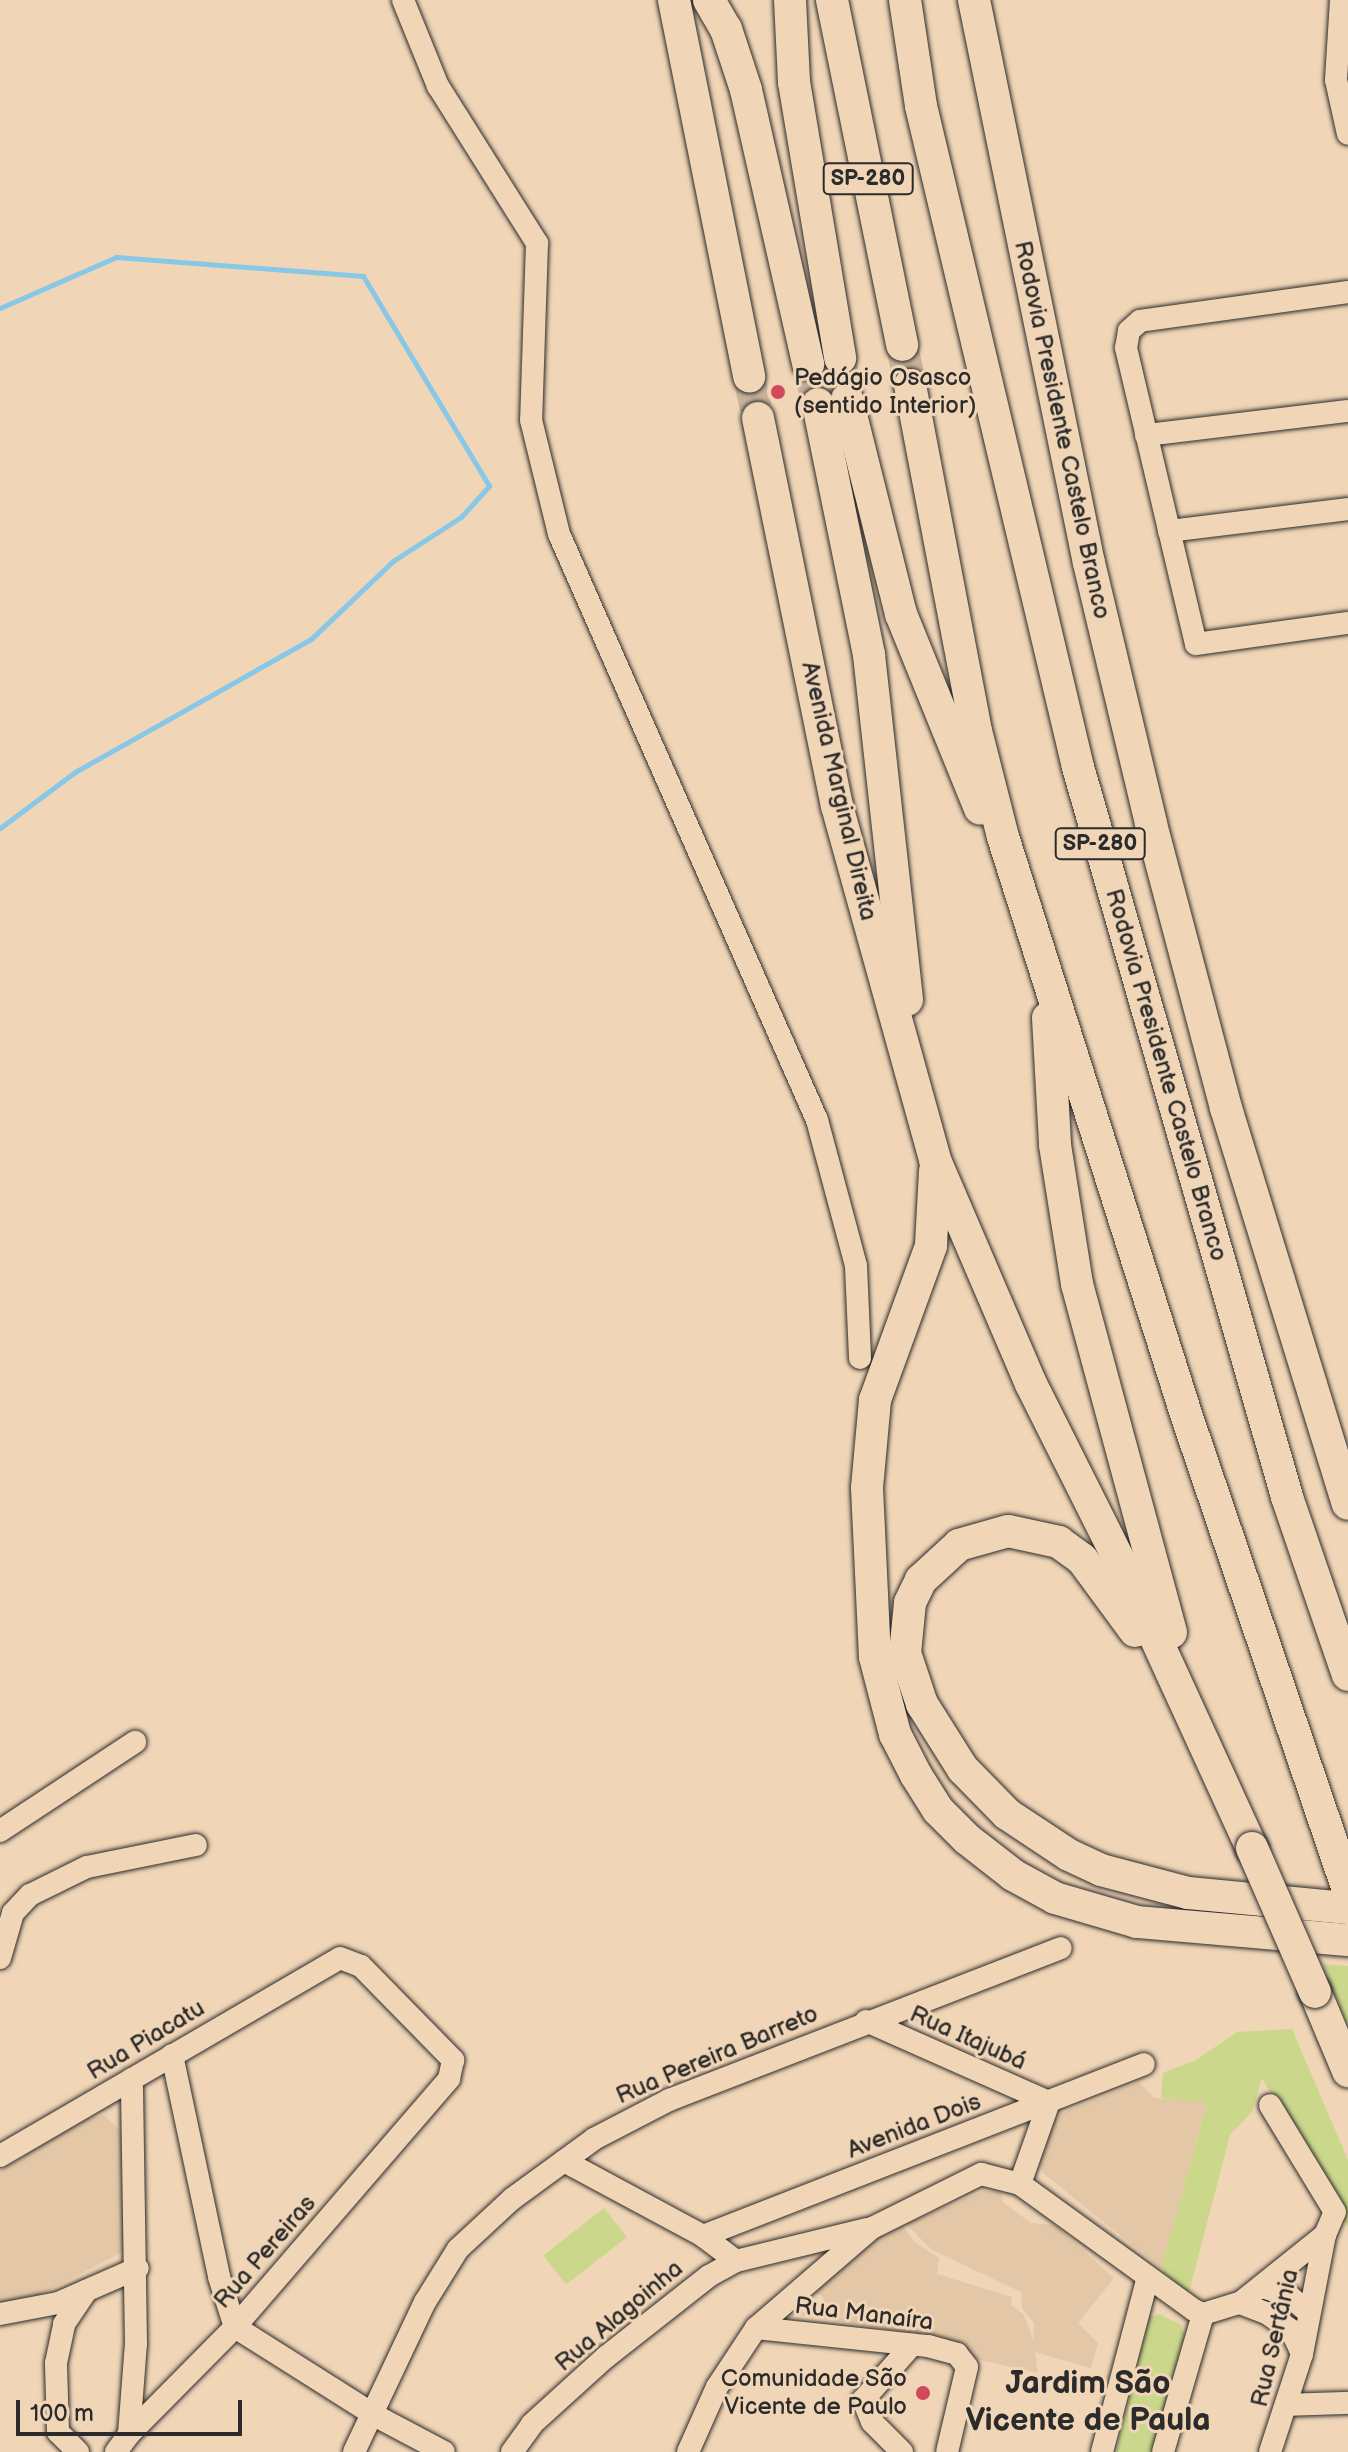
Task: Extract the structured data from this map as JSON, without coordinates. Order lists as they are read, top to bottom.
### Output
{
  "streets": {
    "highway": ["SP-280", "Rodovia Presidente Castelo Branco", "Avenida Marginal Direita"],
    "street": [
      "Rua Itajubá",
      "Rua Piacatu",
      "Rua Pereira Barreto",
      "Avenida Dois",
      "Rua Pereiras",
      "Rua Manaíra",
      "Rua Alagoinha",
      "Rua Sertânia"
    ]
  },
  "crossings": [
    ["Rua Itajubá", "Rua Pereira Barreto"],
    ["Rua Itajubá", "Avenida Dois"],
    ["Rua Piacatu", "Rua Pereiras"]
  ],
  "districts": ["Jardim São Vicente de Paula"],
  "places": ["Pedágio Osasco (sentido Interior)", "Comunidade São Vicente de Paulo"],
  "scale_bar": "100 m"
}
